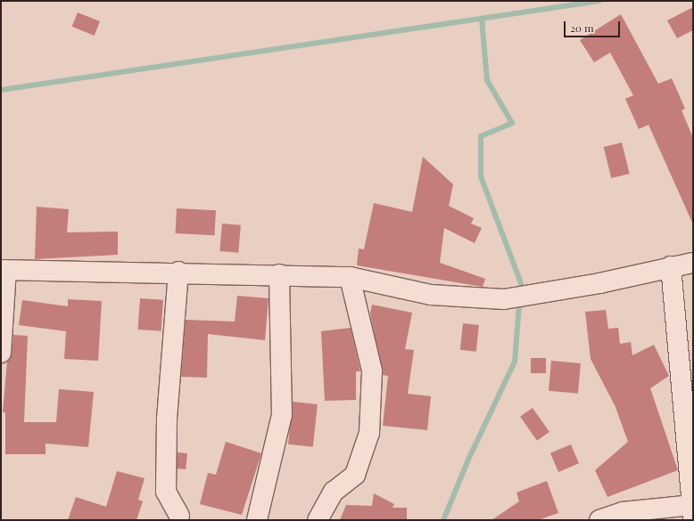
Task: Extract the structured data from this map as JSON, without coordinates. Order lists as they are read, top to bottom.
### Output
{
  "scale_bar": "20 m"
}
